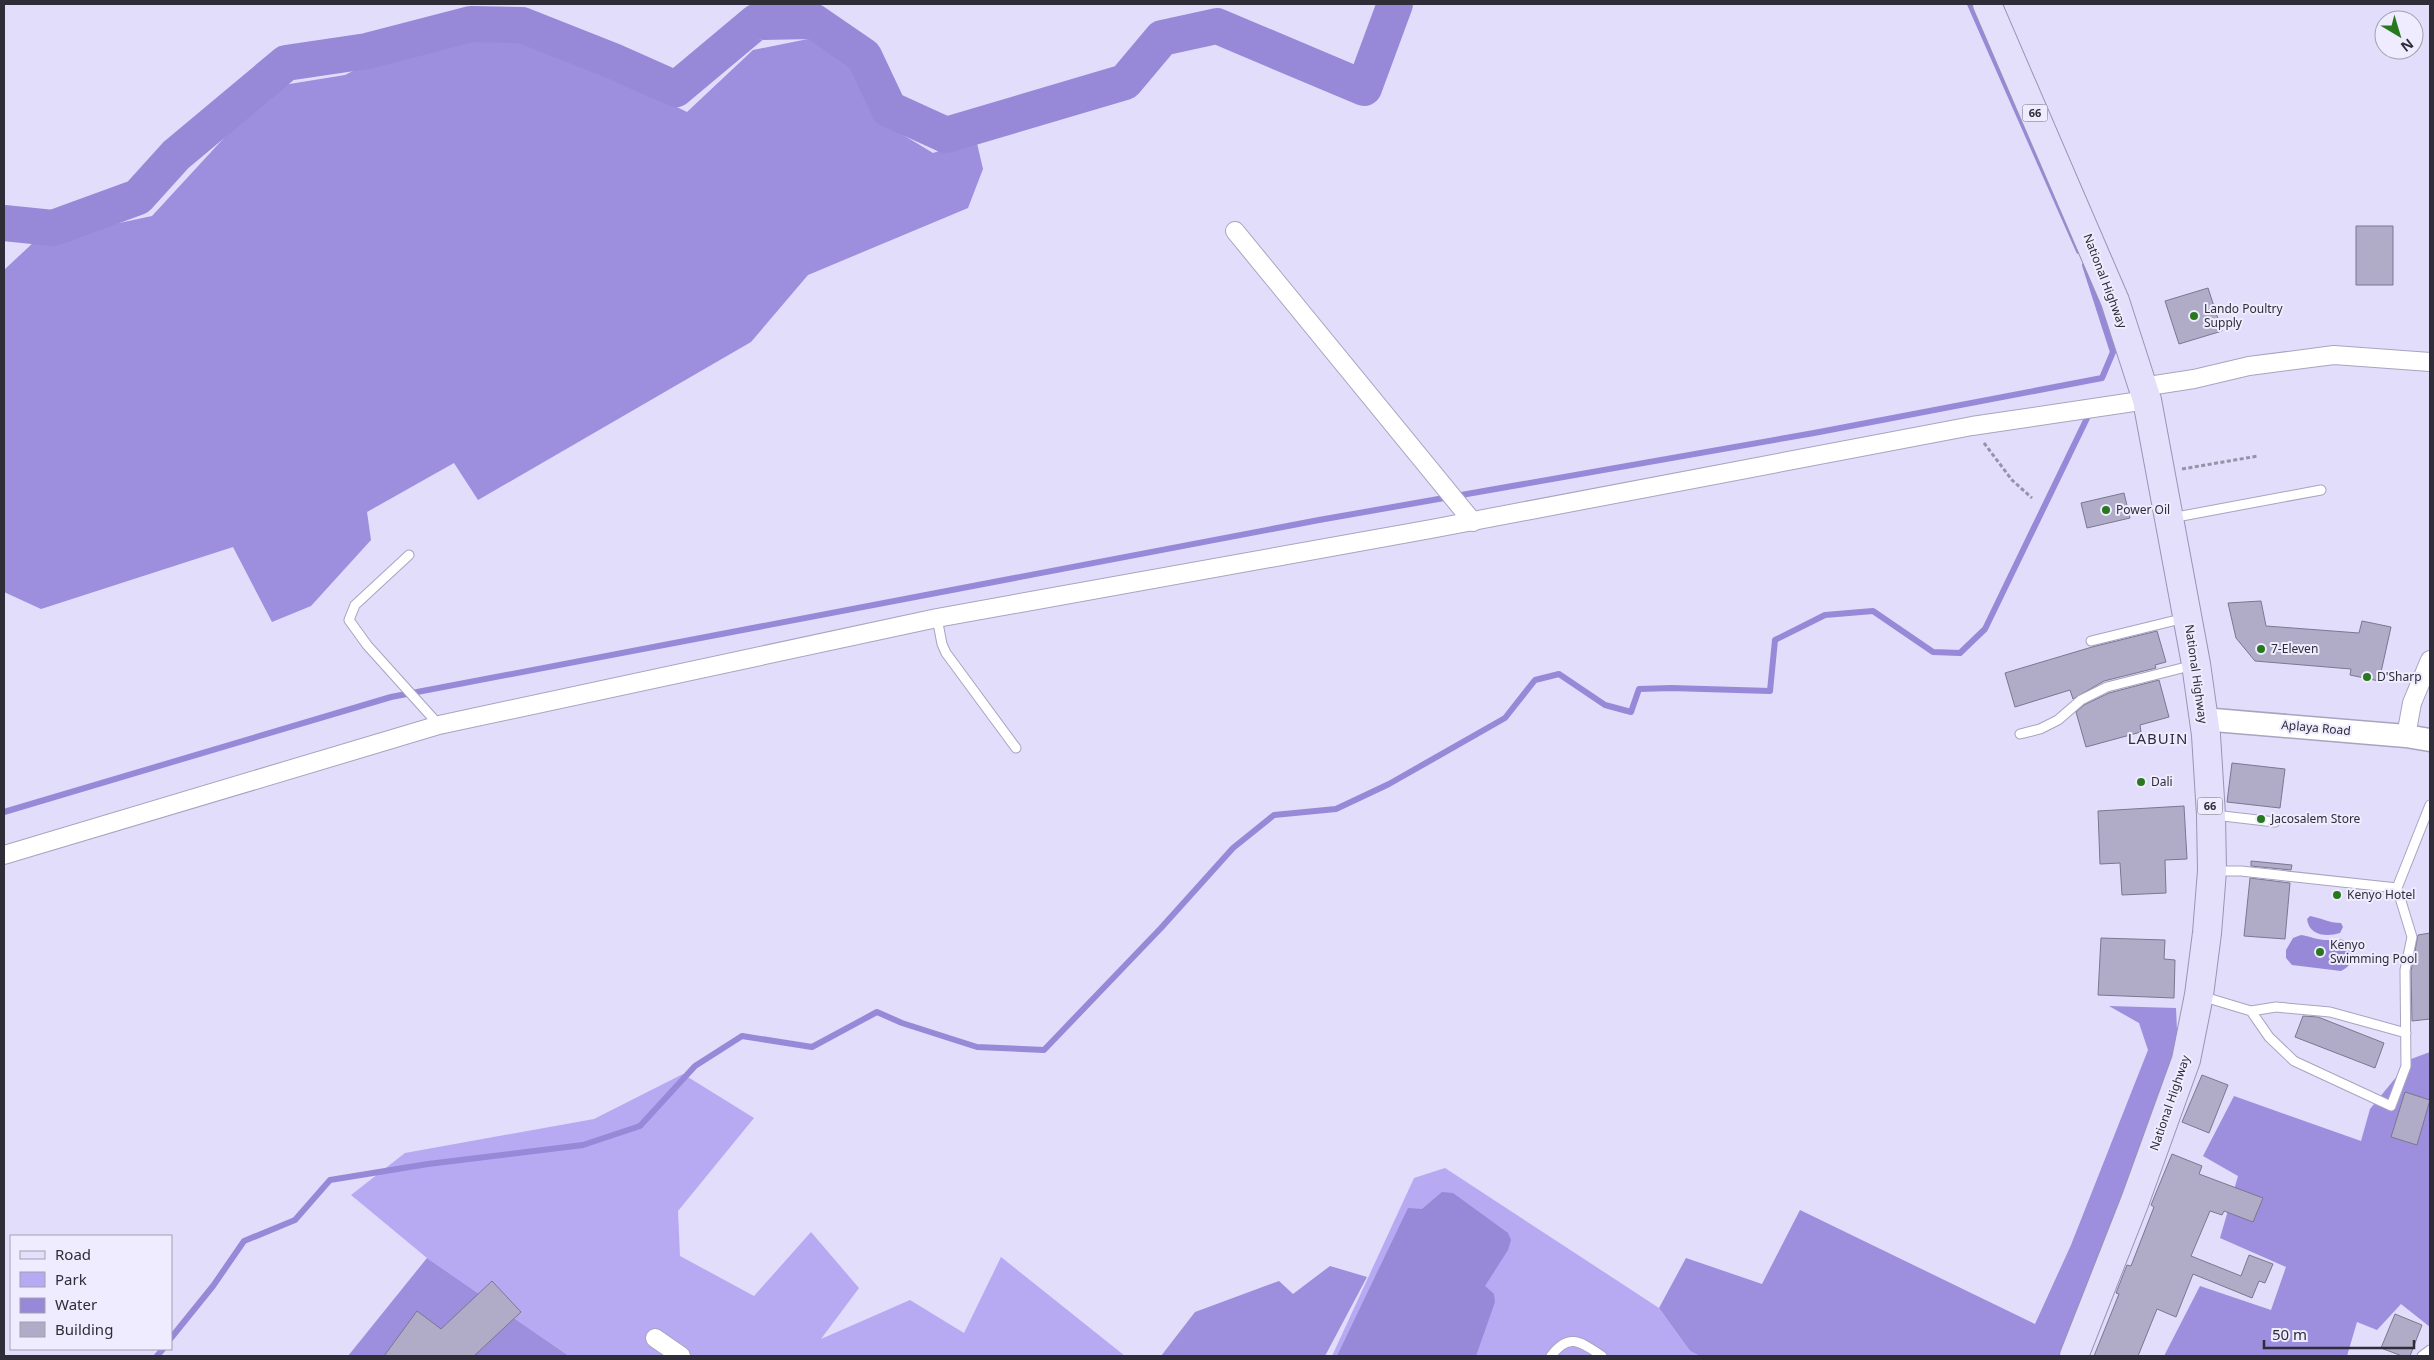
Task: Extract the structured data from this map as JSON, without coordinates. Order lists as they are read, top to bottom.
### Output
{
  "streets": {
    "main road": ["66", "National Highway"],
    "street": ["Aplaya Road"]
  },
  "crossings": [
    ["National Highway", "Aplaya Road"]
  ],
  "districts": ["LABUIN"],
  "places": [
    "Lando Poultry Supply",
    "Power Oil",
    "7-Eleven",
    "D'Sharp",
    "Dali",
    "Jacosalem Store",
    "Kenyo Hotel",
    "Kenyo Swimming Pool"
  ],
  "legend": [
    "Road",
    "Park",
    "Water",
    "Building"
  ],
  "scale_bar": "50 m",
  "north": "bottom right"
}
